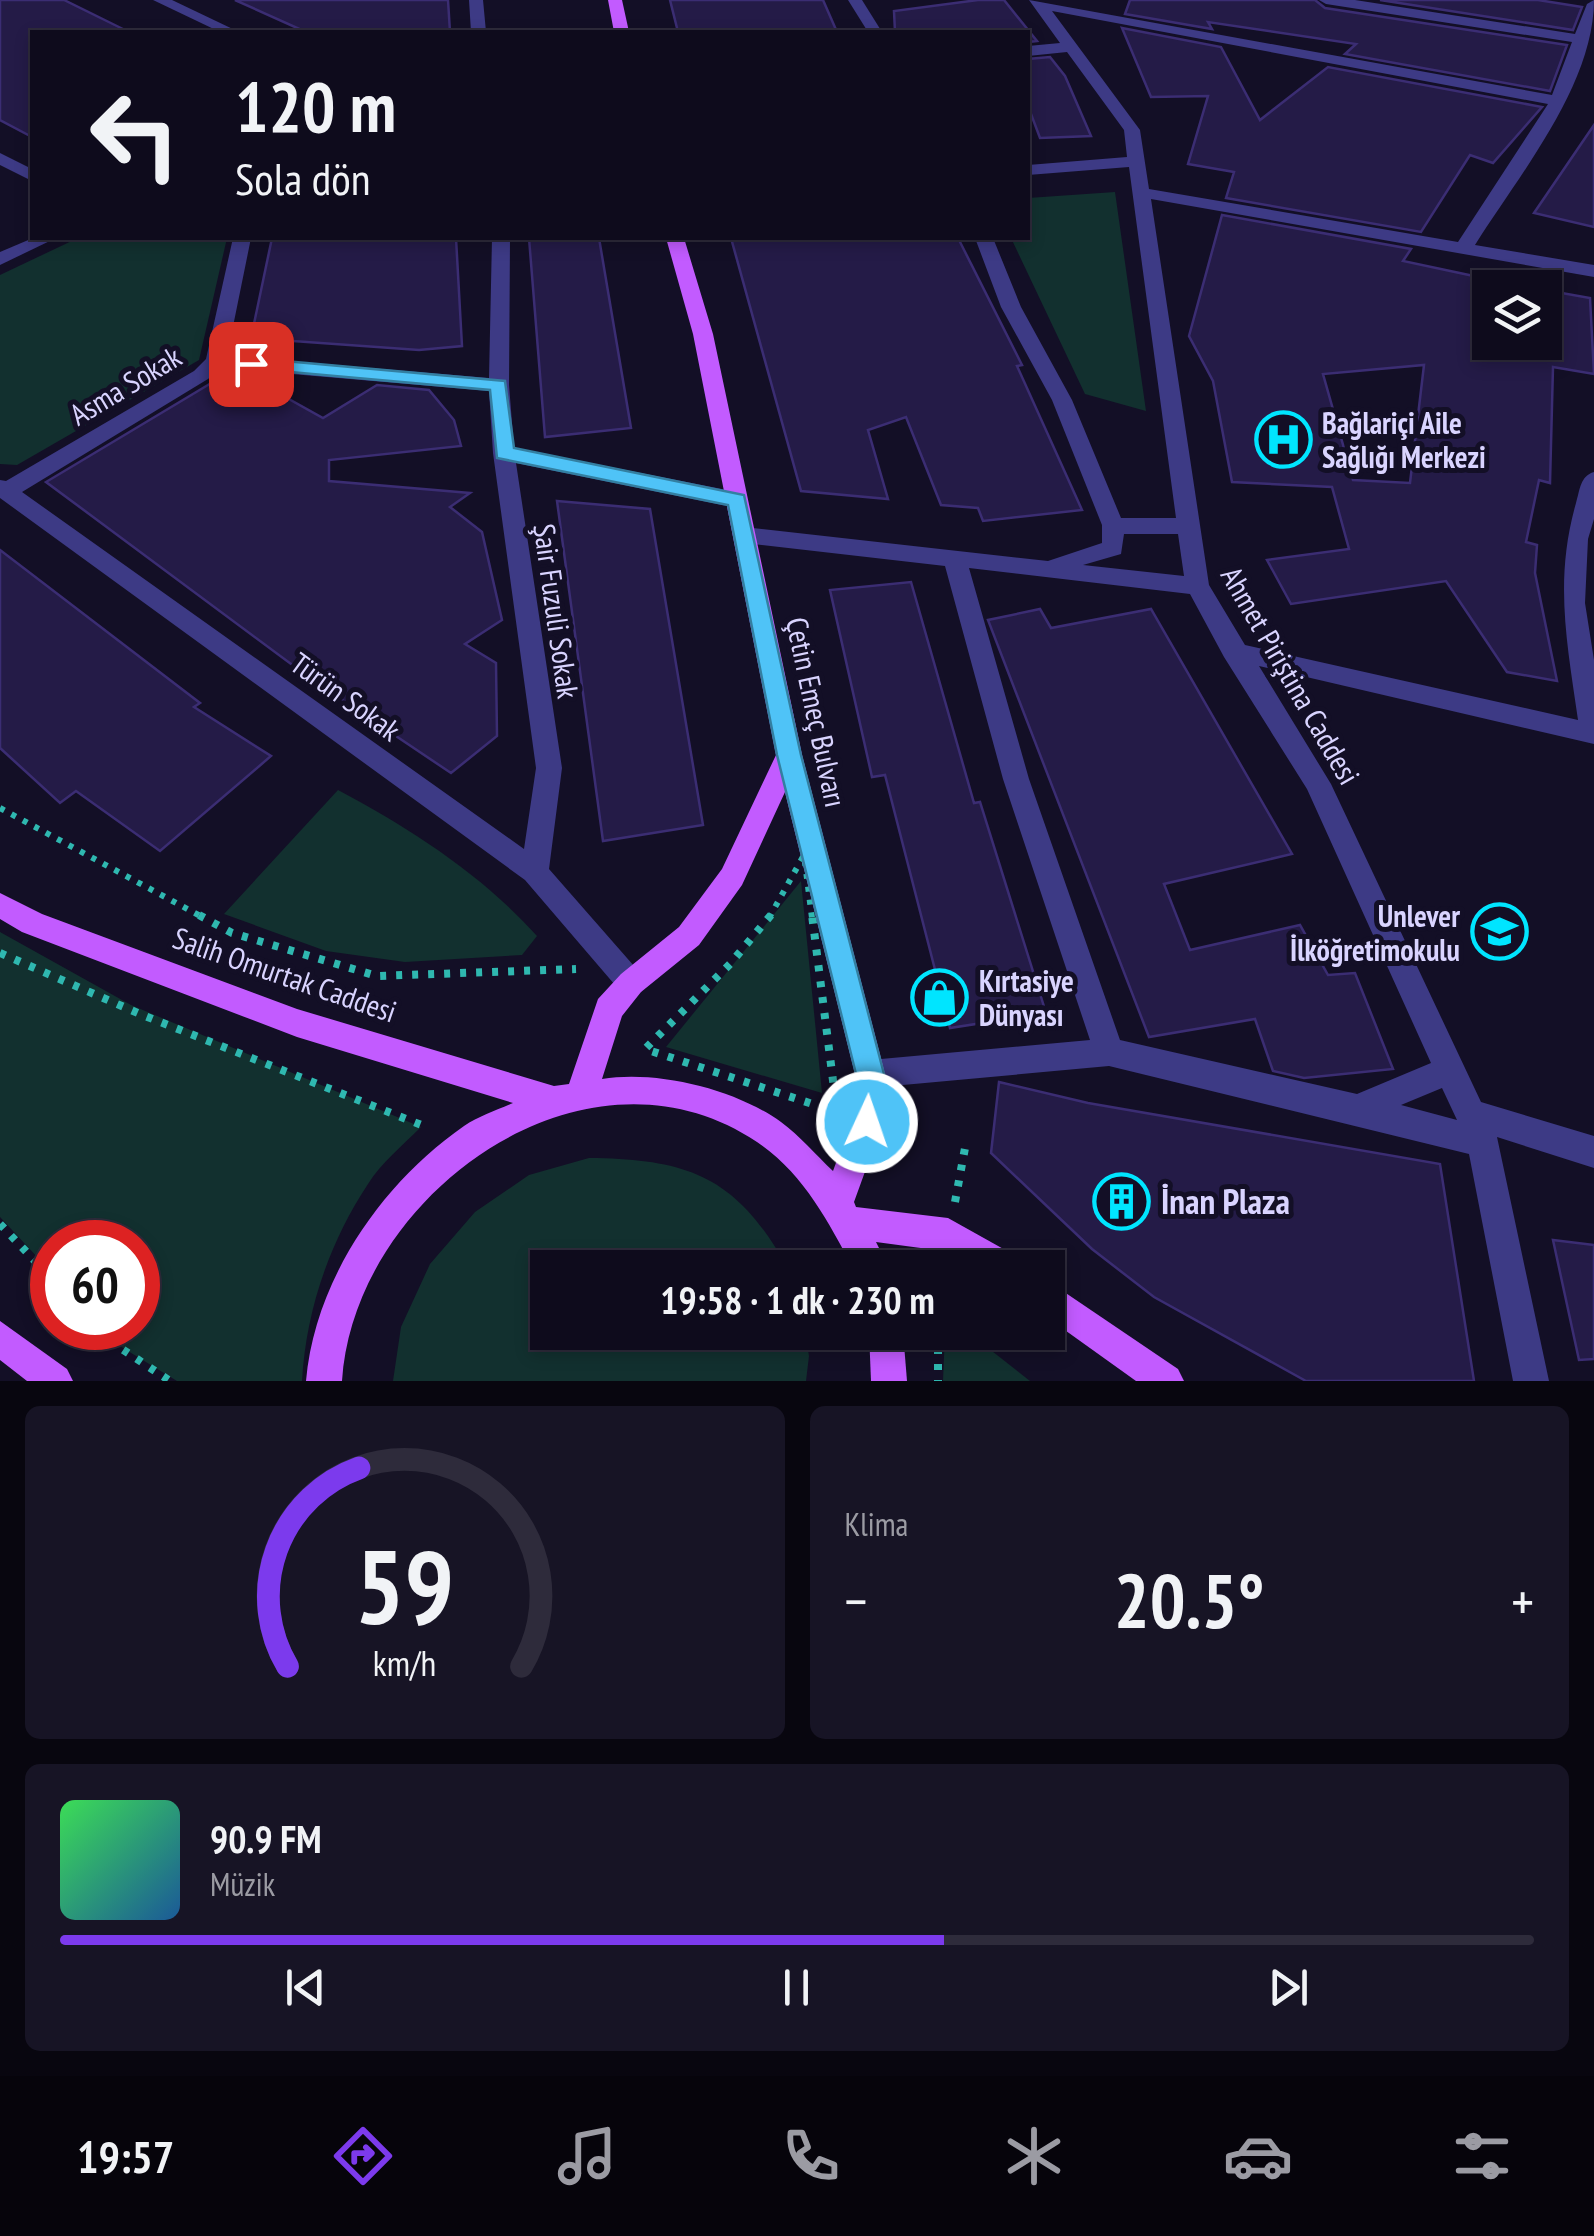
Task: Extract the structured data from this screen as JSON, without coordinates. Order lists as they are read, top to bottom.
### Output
{
  "streets": {
    "main road": ["Çetin Emeç Bulvarı", "Salih Omurtak Caddesi"],
    "street": [
      "Asma Sokak",
      "Şair Fuzuli Sokak",
      "Ahmet Piriştina Caddesi",
      "Türün Sokak"
    ]
  },
  "crossings": [
    ["Asma Sokak", "Türün Sokak"],
    ["Şair Fuzuli Sokak", "Türün Sokak"]
  ],
  "places": {
    "hospital": ["Bağlariçi Aile Sağlığı Merkezi"],
    "school or university": ["Unlever İlköğretimokulu"],
    "shop": ["Kırtasiye Dünyası"],
    "building": ["İnan Plaza"]
  },
  "page": {
    "turn": ["120 m", "Sola dön"],
    "limit": "60",
    "trip": "19:58 · 1 dk · 230 m",
    "tile": "Klima",
    "heat": ["−", "20.5°", "+"],
    "song": ["90.9 FM", "Müzik"],
    "tabs": "19:57",
    "gauge": ["59", "km/h"]
  }
}
